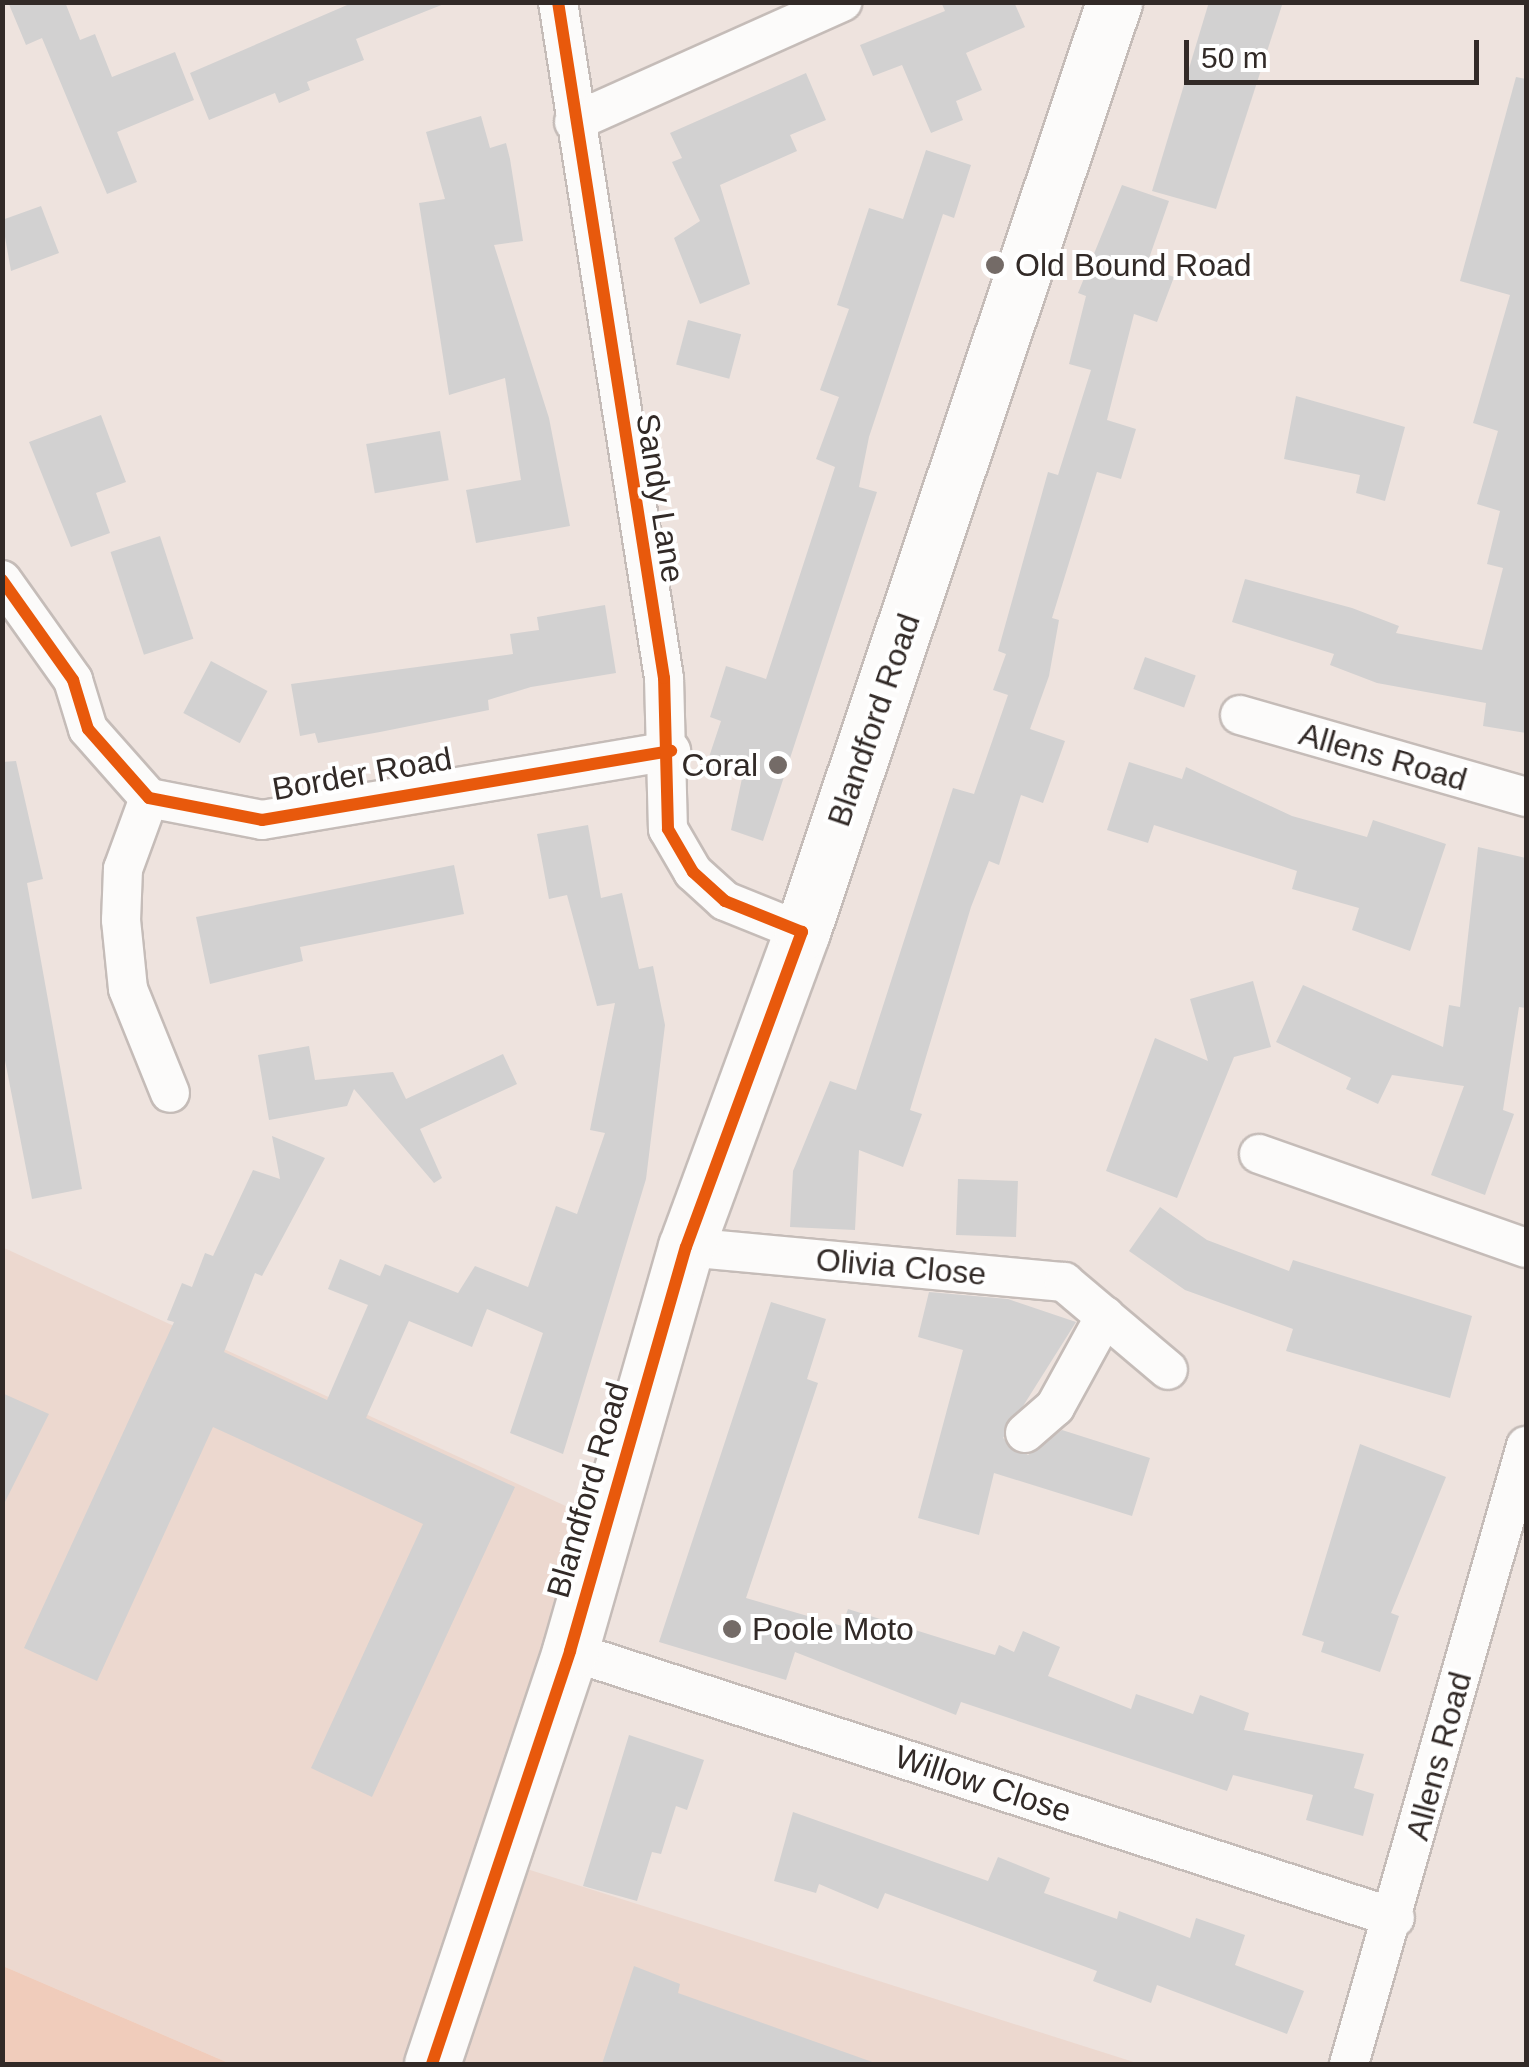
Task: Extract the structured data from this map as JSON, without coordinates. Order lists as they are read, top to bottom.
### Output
{
  "streets": {
    "main road": ["Blandford Road"],
    "street": [
      "Sandy Lane",
      "Allens Road",
      "Border Road",
      "Olivia Close",
      "Willow Close"
    ]
  },
  "crossings": [
    ["Sandy Lane", "Blandford Road"],
    ["Sandy Lane", "Border Road"],
    ["Blandford Road", "Olivia Close"],
    ["Blandford Road", "Willow Close"],
    ["Allens Road", "Willow Close"]
  ],
  "places": ["Old Bound Road", "Coral", "Poole Moto"],
  "scale_bar": "50 m"
}
